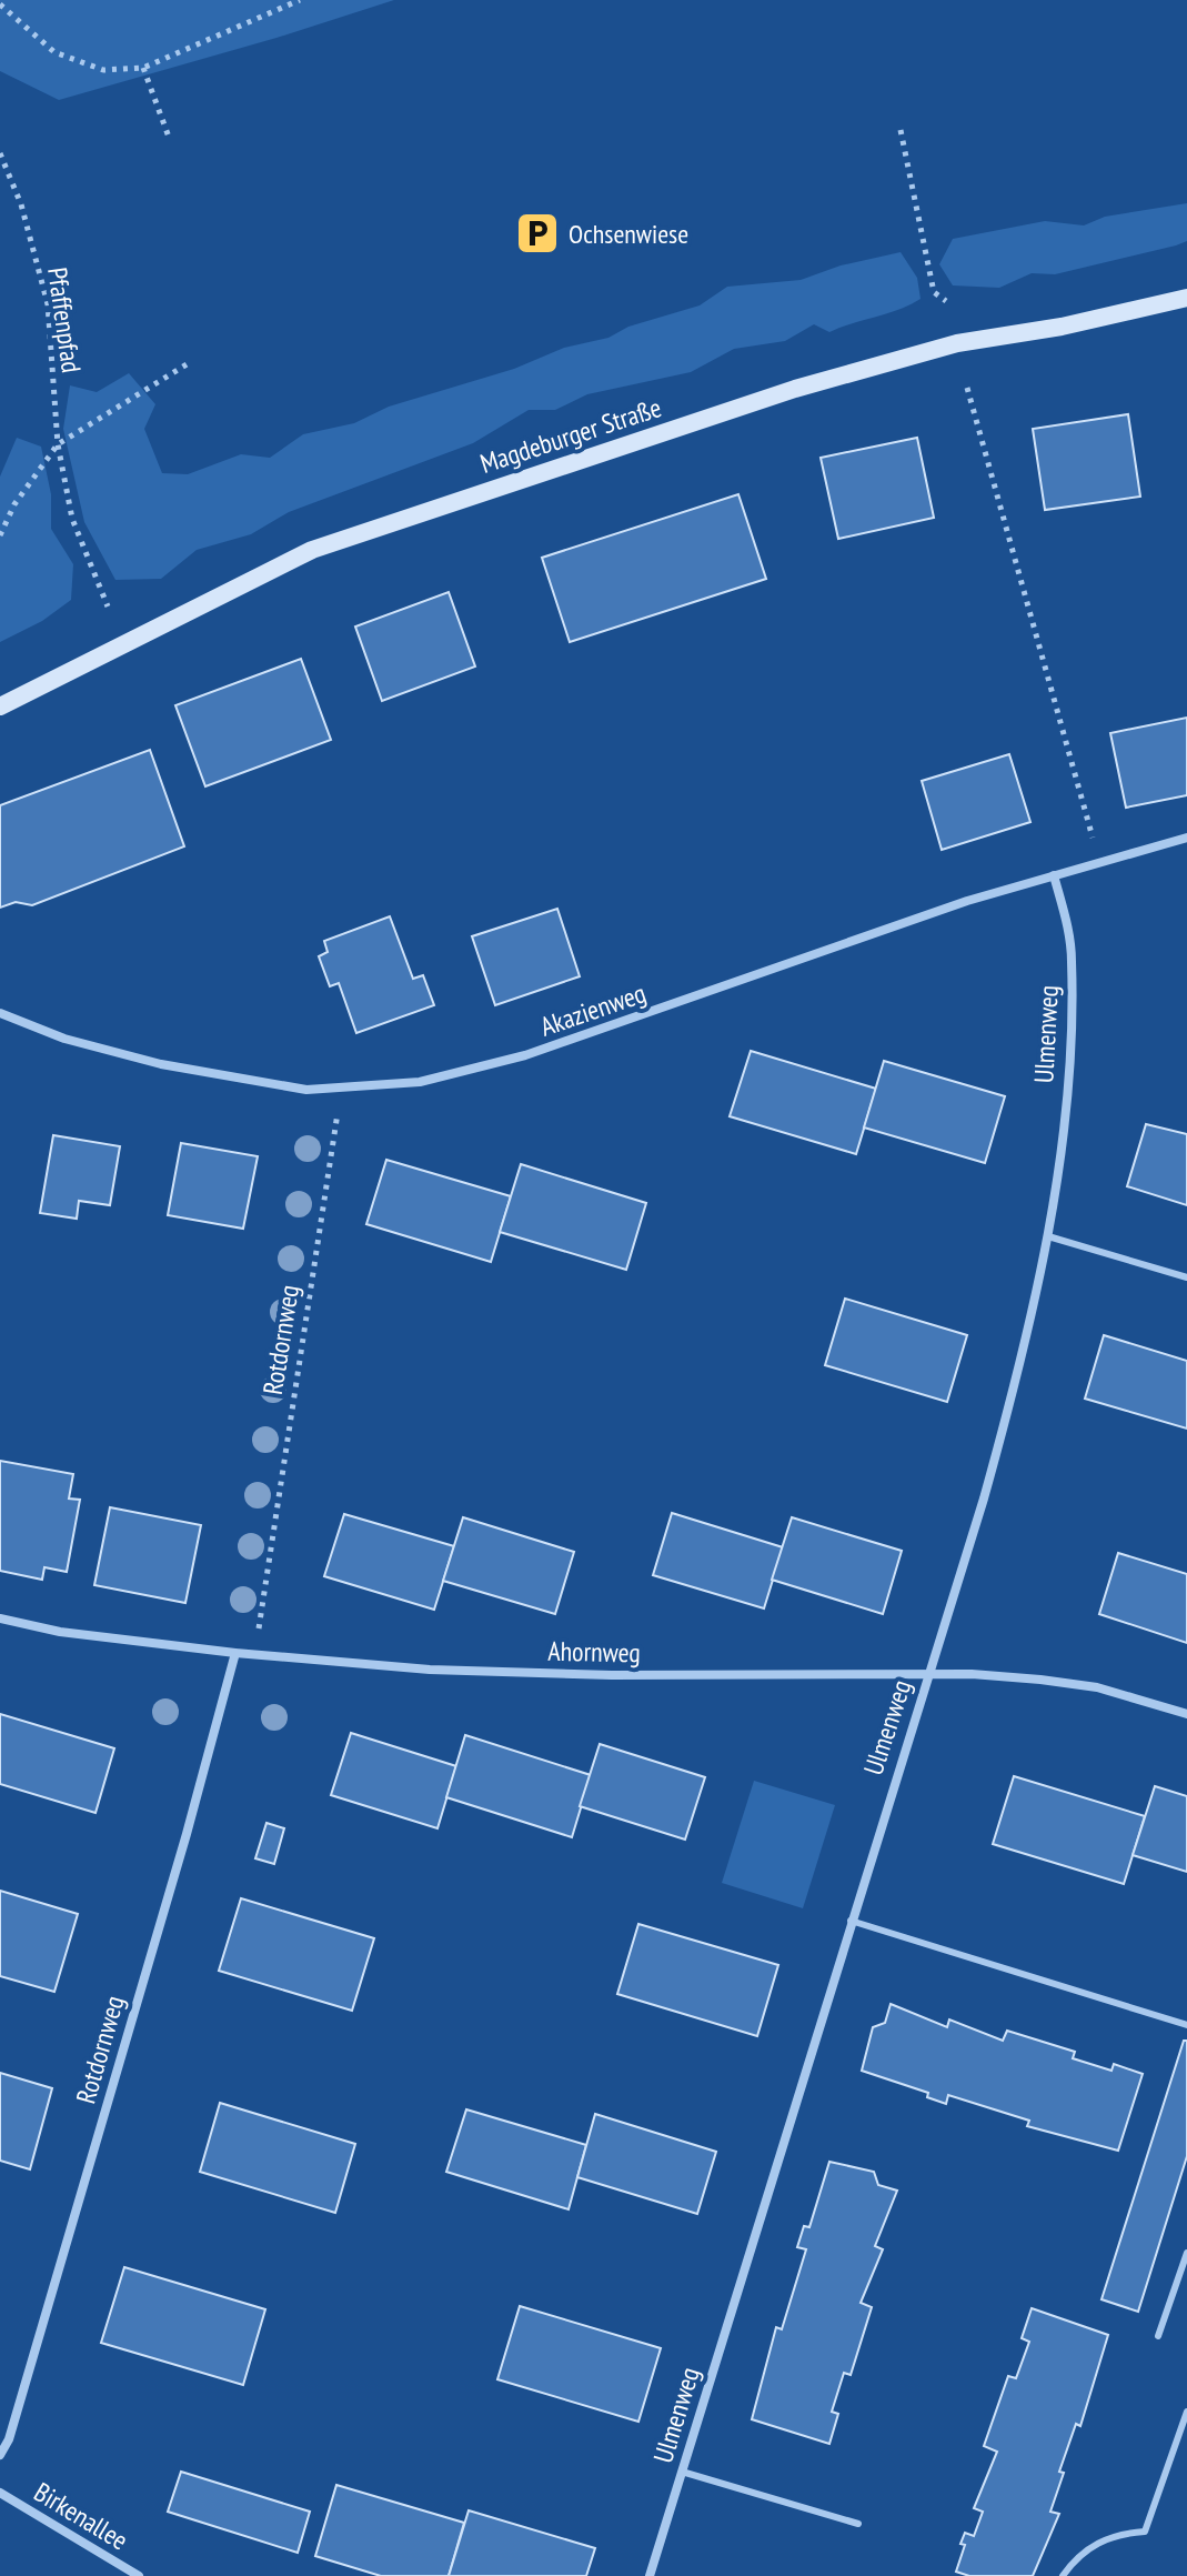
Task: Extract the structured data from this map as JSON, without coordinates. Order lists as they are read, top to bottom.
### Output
{
  "streets": {
    "main road": ["Magdeburger Straße"],
    "street": [
      "Akazienweg",
      "Ulmenweg",
      "Rotdornweg",
      "Ahornweg",
      "Birkenallee"
    ],
    "path": ["Pfaffenpfad"]
  },
  "crossings": [
    ["Akazienweg", "Ulmenweg"],
    ["Ulmenweg", "Ahornweg"],
    ["Rotdornweg", "Ahornweg"]
  ],
  "places": {
    "parking": ["Ochsenwiese"]
  }
}
